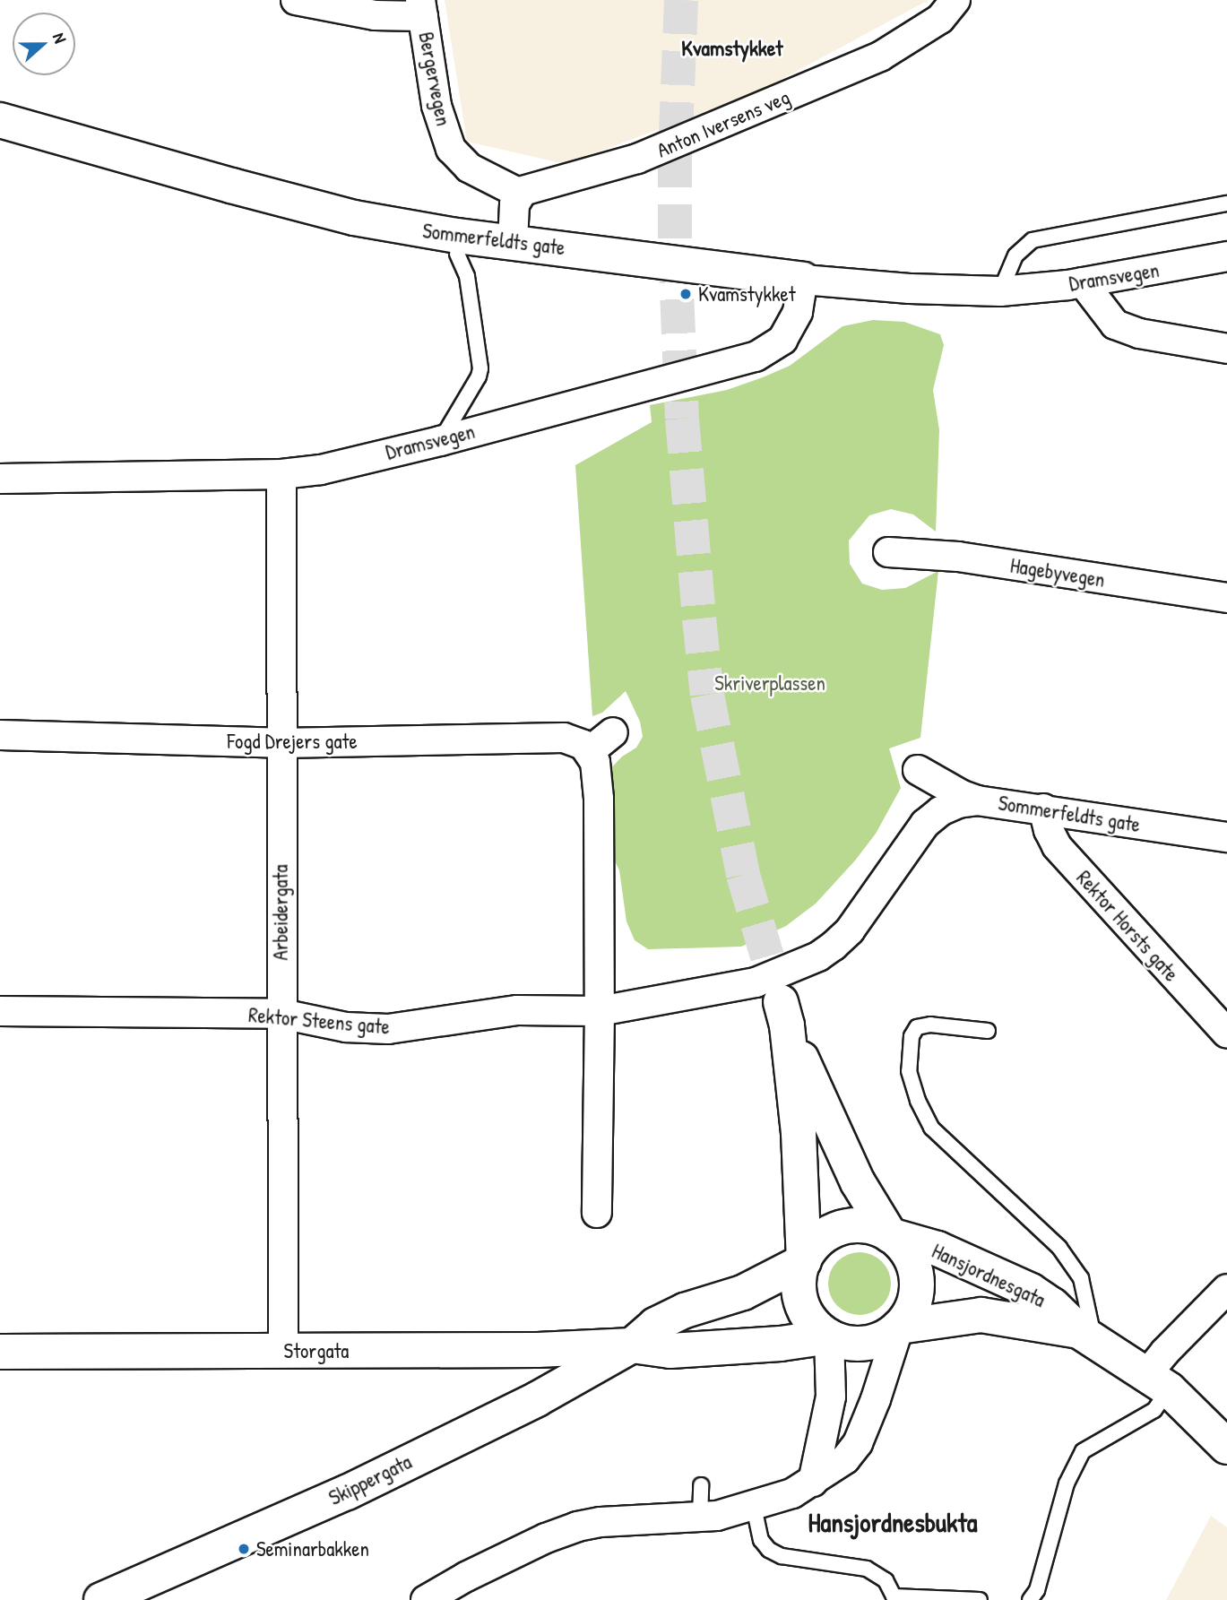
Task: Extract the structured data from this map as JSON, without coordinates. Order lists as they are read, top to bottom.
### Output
{
  "streets": {
    "street": [
      "Bergervegen",
      "Anton Iversens veg",
      "Sommerfeldts gate",
      "Dramsvegen",
      "Hagebyvegen",
      "Fogd Drejers gate",
      "Arbeidergata",
      "Rektor Horsts gate",
      "Rektor Steens gate",
      "Hansjordnesgata",
      "Storgata",
      "Skippergata"
    ]
  },
  "crossings": [
    ["Bergervegen", "Anton Iversens veg"],
    ["Sommerfeldts gate", "Dramsvegen"],
    ["Sommerfeldts gate", "Rektor Horsts gate"],
    ["Sommerfeldts gate", "Rektor Steens gate"],
    ["Dramsvegen", "Arbeidergata"],
    ["Fogd Drejers gate", "Arbeidergata"],
    ["Arbeidergata", "Rektor Steens gate"],
    ["Arbeidergata", "Storgata"],
    ["Hansjordnesgata", "Storgata"],
    ["Storgata", "Skippergata"]
  ],
  "districts": ["Kvamstykket", "Hansjordnesbukta"],
  "parks": ["Skriverplassen"],
  "places": ["Kvamstykket", "Seminarbakken"],
  "north": "right"
}
